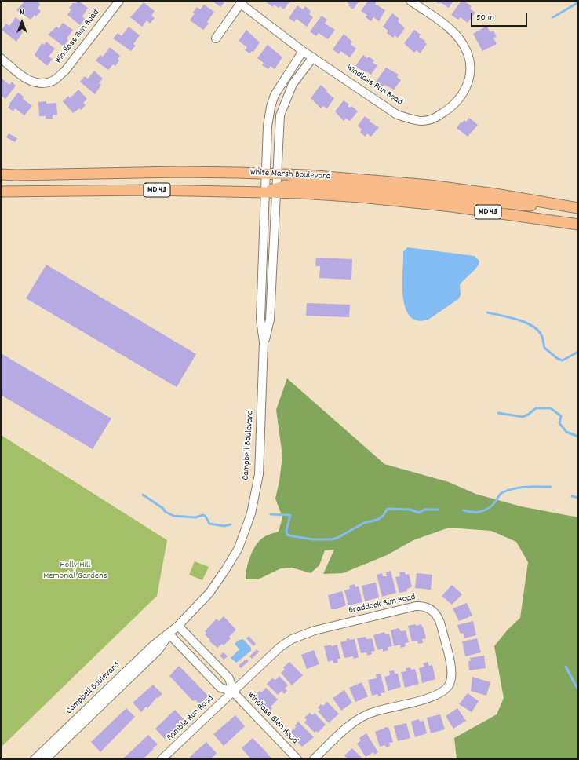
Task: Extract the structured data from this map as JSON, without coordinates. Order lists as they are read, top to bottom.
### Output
{
  "streets": {
    "main road": ["White Marsh Boulevard", "MD 43"],
    "street": [
      "Windlass Run Road",
      "Campbell Boulevard",
      "Braddock Run Road",
      "Ramble Run Road",
      "Windlass Glen Road"
    ]
  },
  "crossings": [
    ["Windlass Run Road", "Campbell Boulevard"],
    ["White Marsh Boulevard", "Campbell Boulevard"],
    ["Campbell Boulevard", "Windlass Glen Road"],
    ["Braddock Run Road", "Ramble Run Road"],
    ["Braddock Run Road", "Windlass Glen Road"],
    ["Ramble Run Road", "Windlass Glen Road"]
  ],
  "parks": ["Holly Hill Memorial Gardens"],
  "scale_bar": "50 m",
  "north": "top"
}
